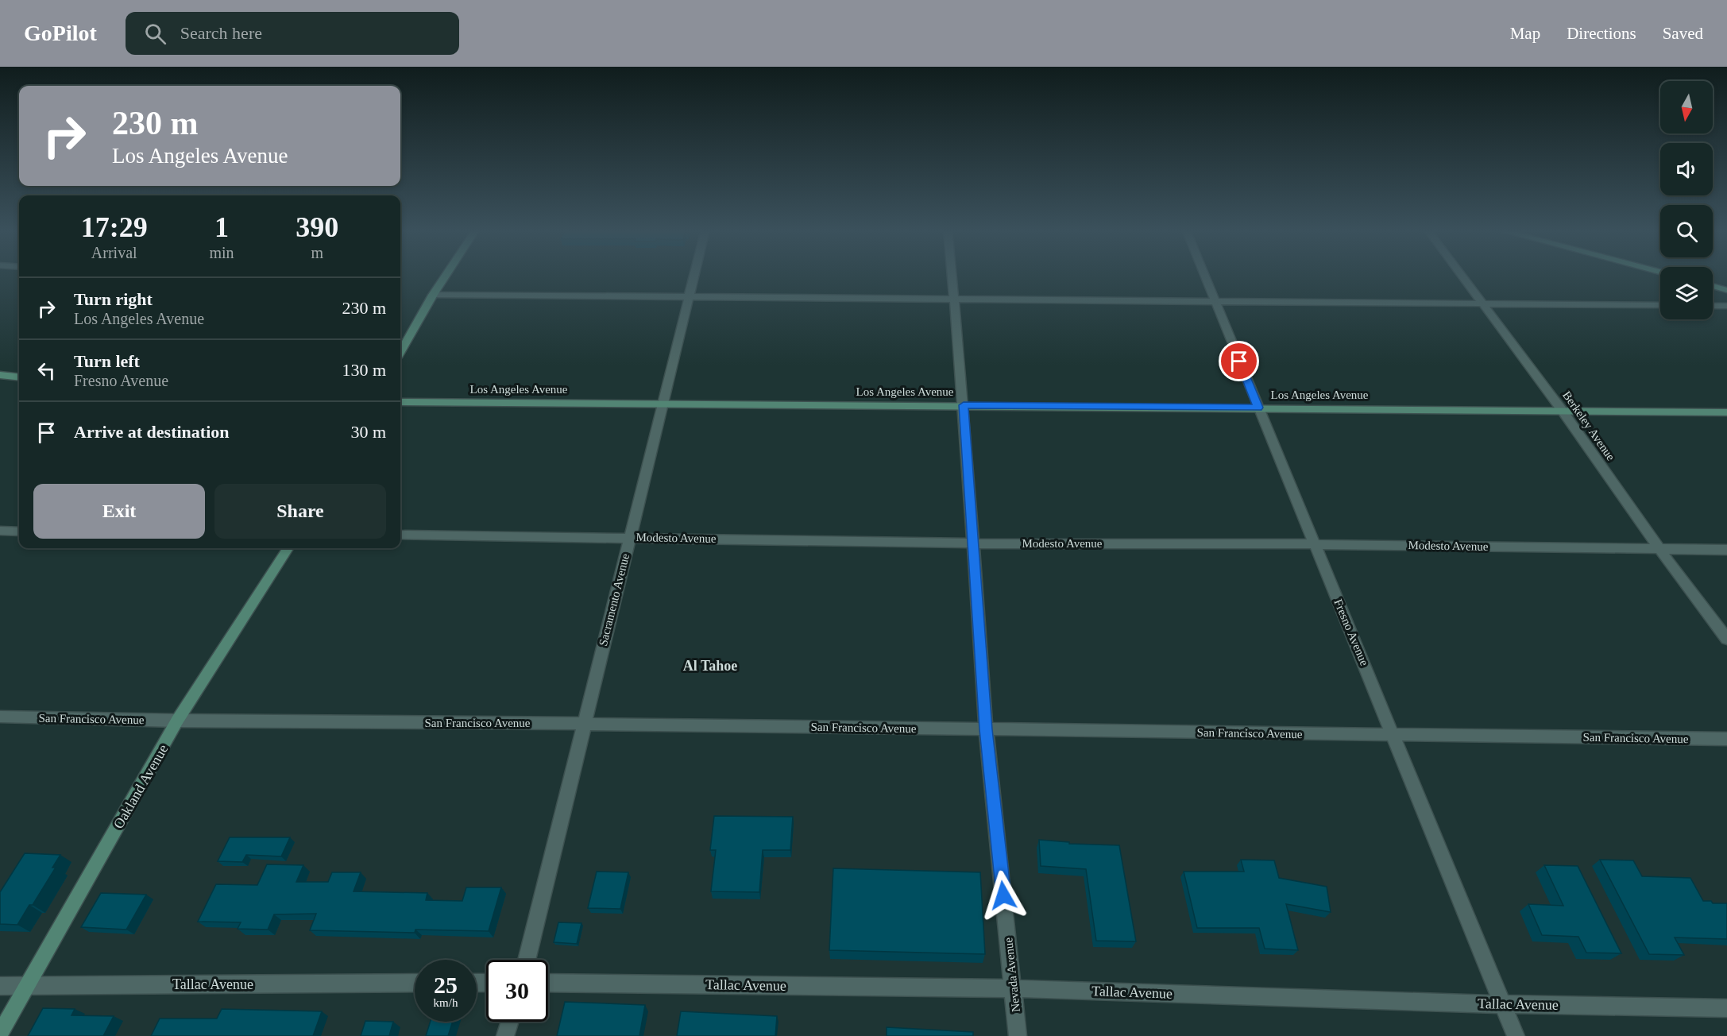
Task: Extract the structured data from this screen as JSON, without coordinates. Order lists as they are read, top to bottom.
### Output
{
  "streets": {
    "street": [
      "Los Angeles Avenue",
      "Berkeley Avenue",
      "Modesto Avenue",
      "Sacramento Avenue",
      "Fresno Avenue",
      "San Francisco Avenue",
      "Oakland Avenue",
      "Nevada Avenue",
      "Tallac Avenue"
    ]
  },
  "crossings": [
    ["Los Angeles Avenue", "Berkeley Avenue"],
    ["Los Angeles Avenue", "Sacramento Avenue"],
    ["Los Angeles Avenue", "Fresno Avenue"],
    ["Los Angeles Avenue", "Nevada Avenue"],
    ["Berkeley Avenue", "Modesto Avenue"],
    ["Modesto Avenue", "Sacramento Avenue"],
    ["Modesto Avenue", "Fresno Avenue"],
    ["Modesto Avenue", "Nevada Avenue"],
    ["Sacramento Avenue", "San Francisco Avenue"],
    ["Fresno Avenue", "San Francisco Avenue"],
    ["Fresno Avenue", "Tallac Avenue"],
    ["San Francisco Avenue", "Oakland Avenue"],
    ["San Francisco Avenue", "Nevada Avenue"],
    ["Oakland Avenue", "Tallac Avenue"],
    ["Nevada Avenue", "Tallac Avenue"]
  ],
  "districts": ["Al Tahoe"],
  "north": "bottom",
  "page": {
    "header": "GoPilot",
    "search": "Search here",
    "nav": ["Map", "Directions", "Saved"],
    "turn": ["230 m", "Los Angeles Avenue"],
    "eta": [
      "17:29",
      "Arrival",
      "1",
      "min",
      "390",
      "m"
    ],
    "list": [
      {
        "name": "Turn right",
        "note": "Los Angeles Avenue",
        "value": "230 m"
      },
      {
        "name": "Turn left",
        "note": "Fresno Avenue",
        "value": "130 m"
      },
      {
        "name": "Arrive at destination",
        "value": "30 m"
      }
    ],
    "buttons": ["Exit", "Share"],
    "speed": "25 km/h",
    "limit": "30"
  }
}
